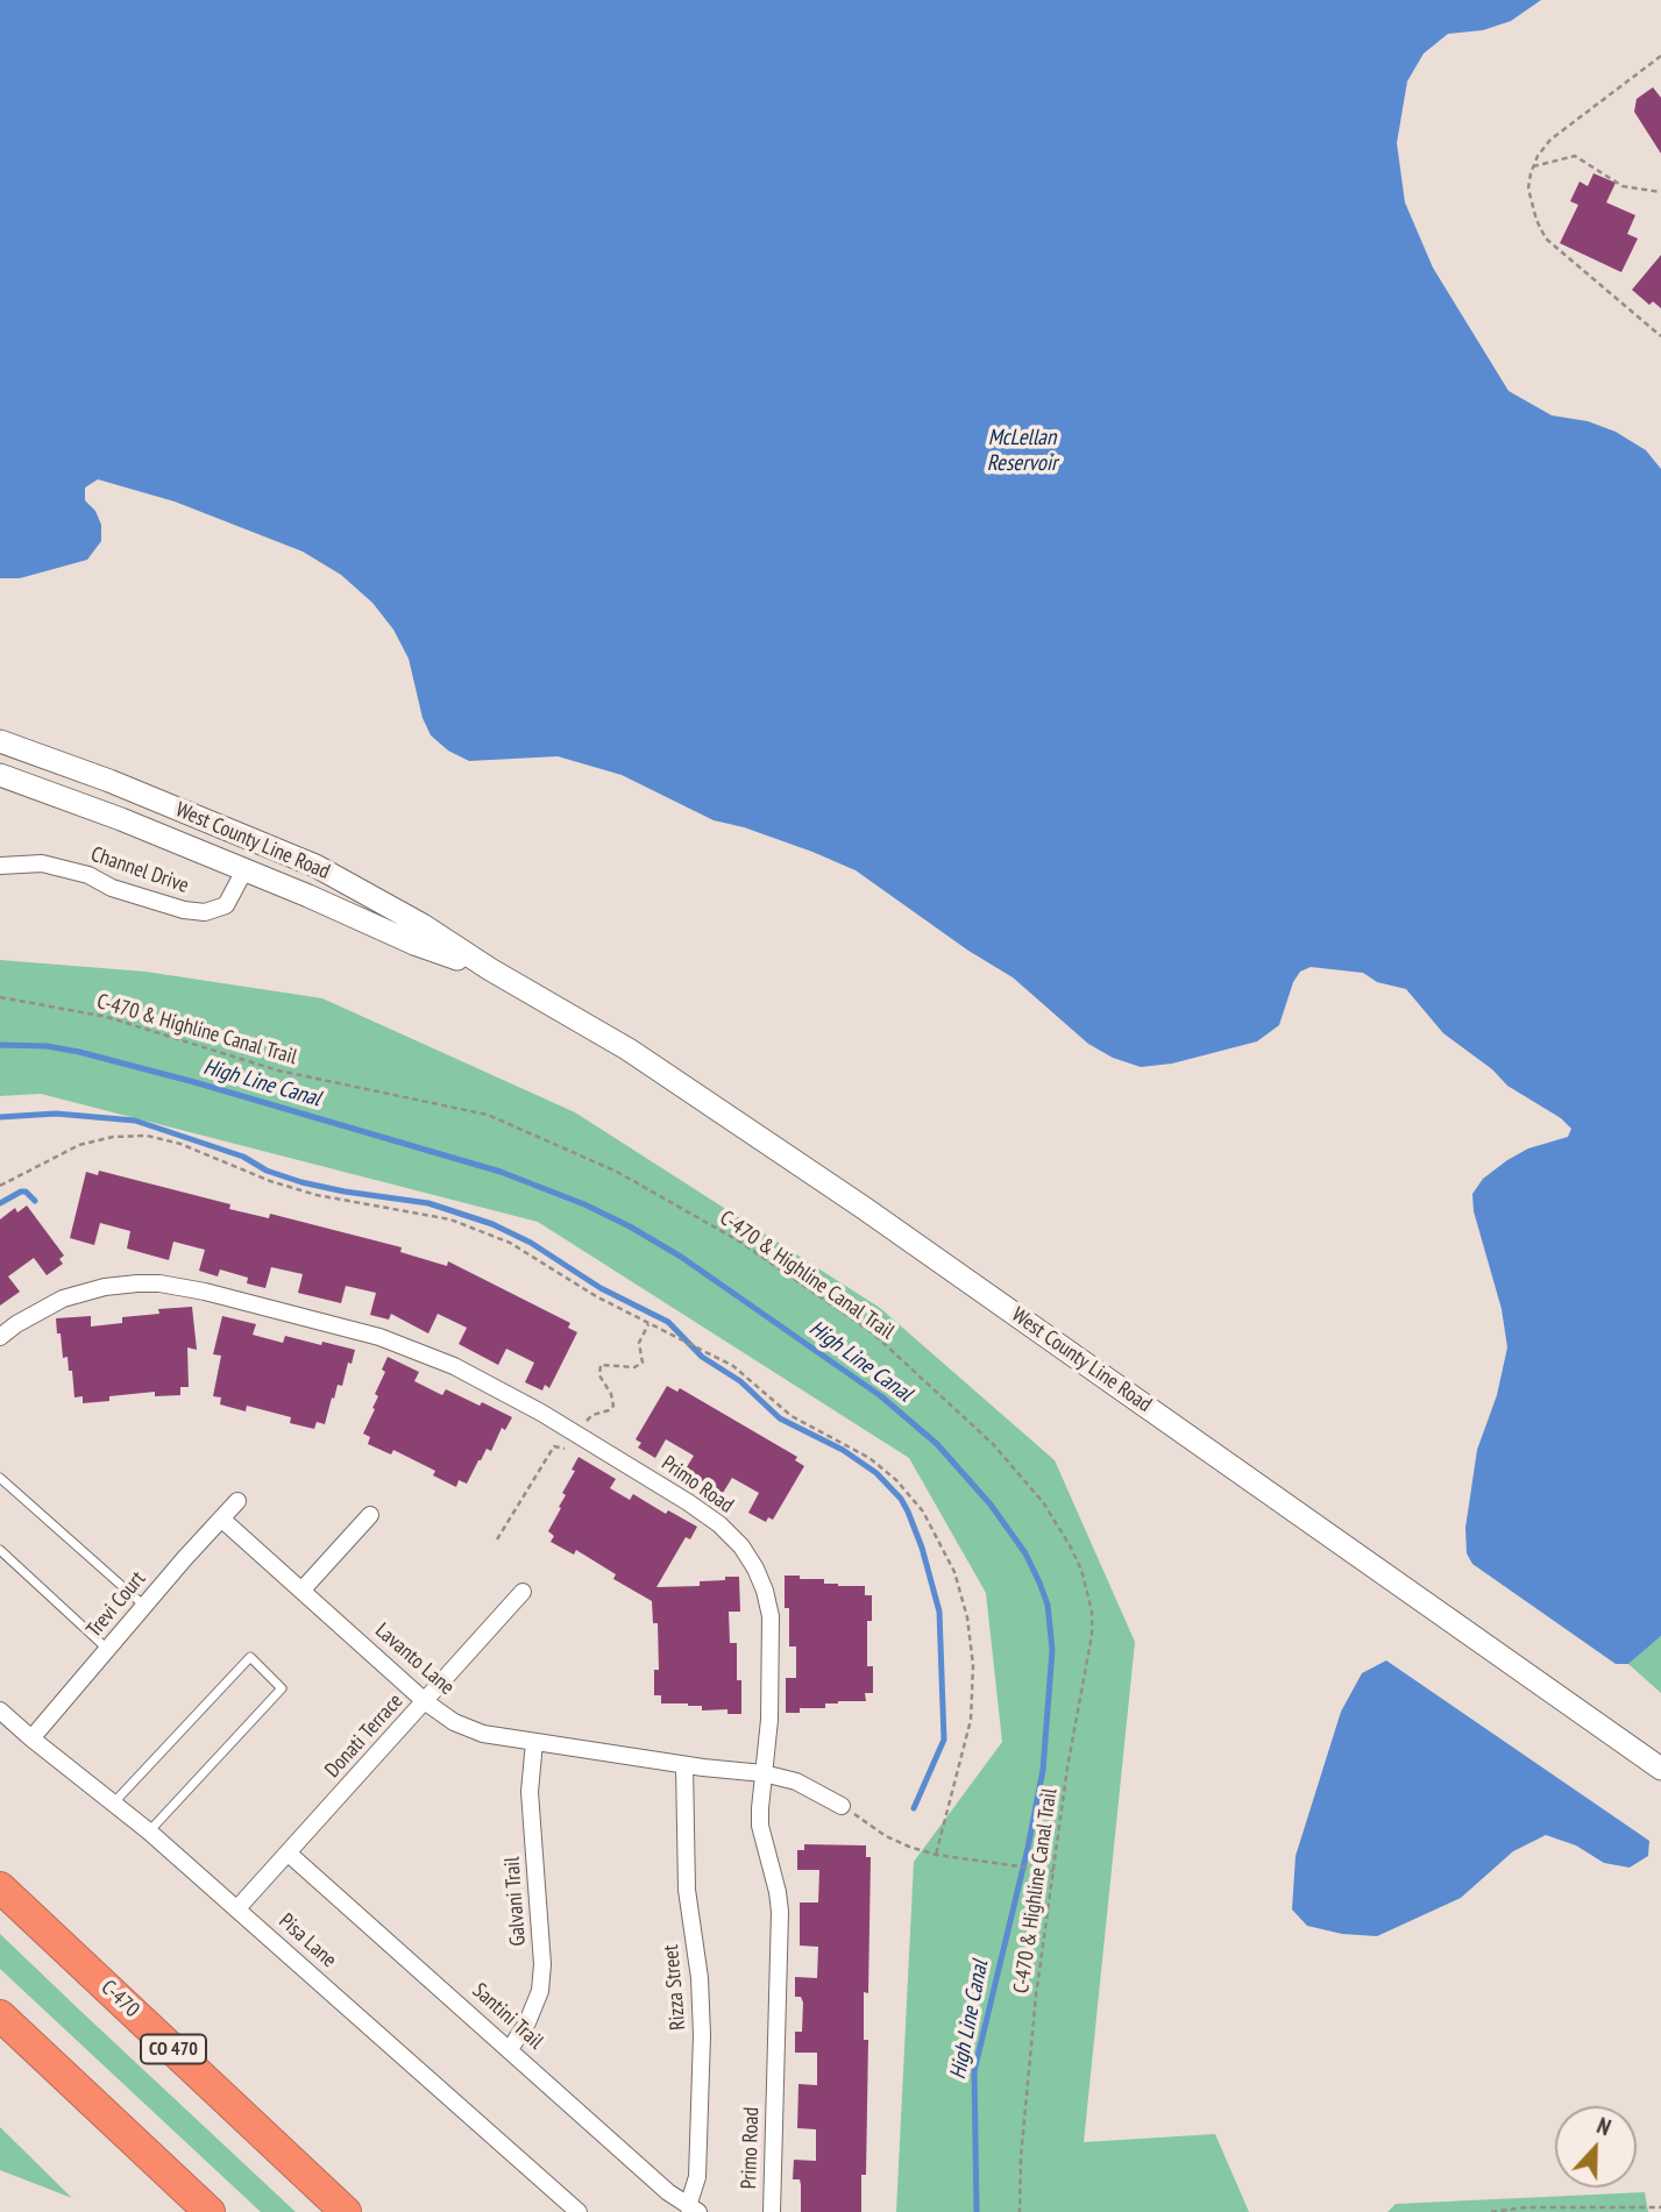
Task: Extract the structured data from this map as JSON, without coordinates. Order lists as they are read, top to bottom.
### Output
{
  "streets": {
    "highway": ["C-470", "CO 470"],
    "main road": ["West County Line Road"],
    "street": [
      "Channel Drive",
      "Primo Road",
      "Trevi Court",
      "Lavanto Lane",
      "Donati Terrace",
      "Galvani Trail",
      "Pisa Lane",
      "Rizza Street",
      "Santini Trail"
    ],
    "path": ["C-470 & Highline Canal Trail"]
  },
  "crossings": [
    ["West County Line Road", "Channel Drive"],
    ["Primo Road", "Lavanto Lane"],
    ["Trevi Court", "Lavanto Lane"],
    ["Trevi Court", "Pisa Lane"],
    ["Lavanto Lane", "Donati Terrace"],
    ["Lavanto Lane", "Galvani Trail"],
    ["Lavanto Lane", "Rizza Street"],
    ["Donati Terrace", "Pisa Lane"],
    ["Donati Terrace", "Santini Trail"],
    ["Galvani Trail", "Santini Trail"],
    ["Rizza Street", "Santini Trail"]
  ],
  "water": ["McLellan Reservoir", "High Line Canal"],
  "north": "top"
}
